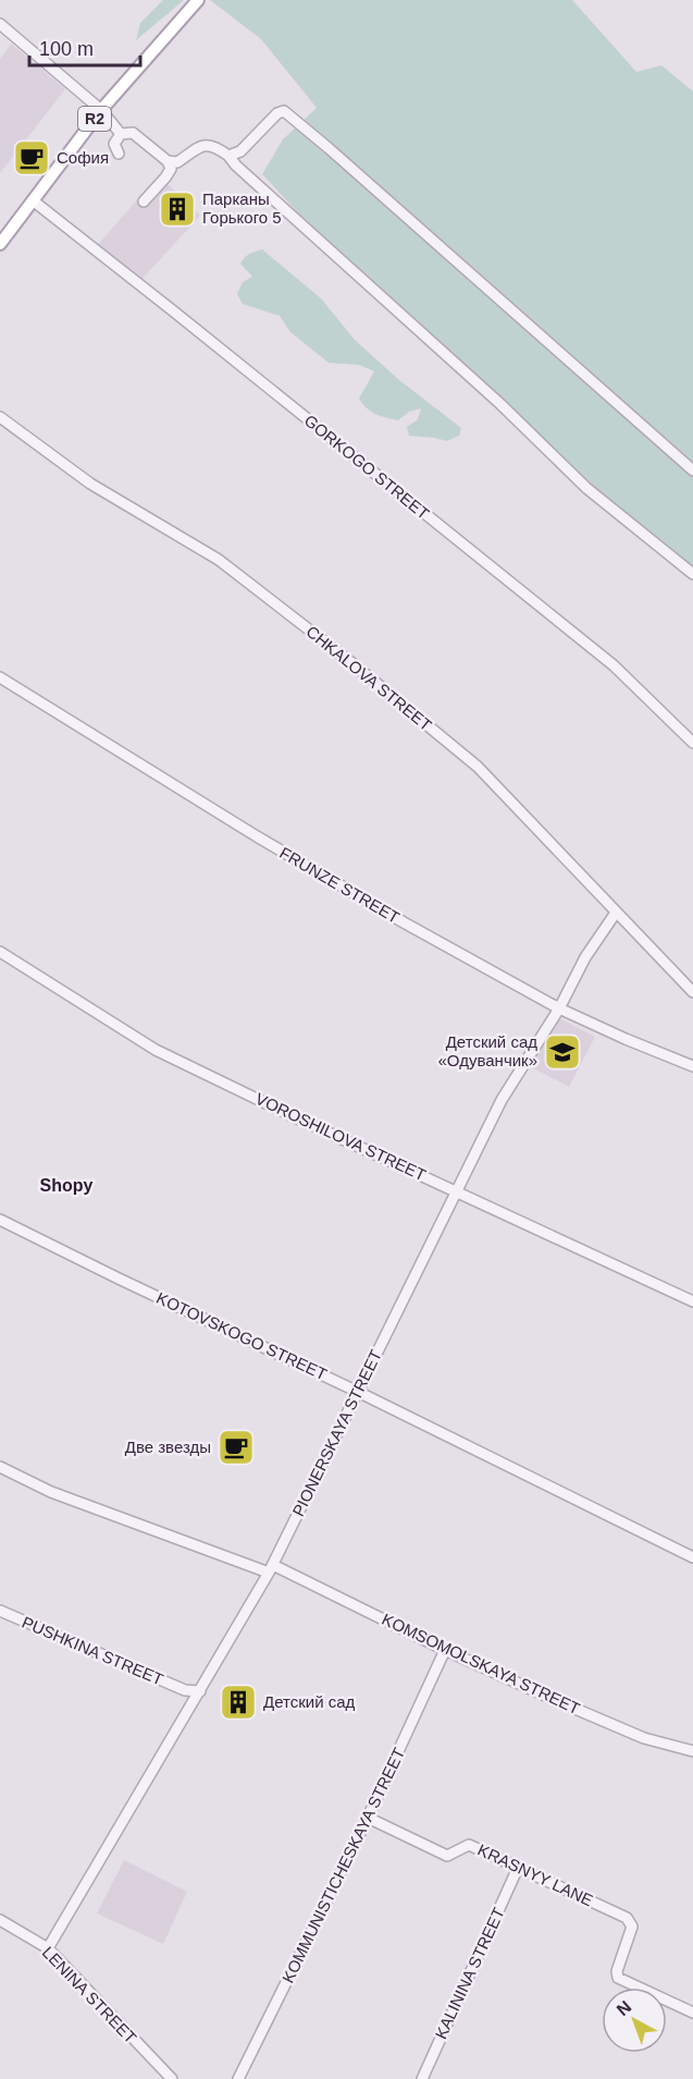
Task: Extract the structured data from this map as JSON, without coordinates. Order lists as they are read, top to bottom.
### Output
{
  "streets": {
    "main road": ["R2"],
    "street": [
      "GORKOGO STREET",
      "CHKALOVA STREET",
      "FRUNZE STREET",
      "VOROSHILOVA STREET",
      "KOTOVSKOGO STREET",
      "PIONERSKAYA STREET",
      "PUSHKINA STREET",
      "KOMSOMOLSKAYA STREET",
      "KOMMUNISTICHESKAYA STREET",
      "KRASNYY LANE",
      "KALININA STREET",
      "LENINA STREET"
    ]
  },
  "crossings": [
    ["R2", "GORKOGO STREET"],
    ["CHKALOVA STREET", "PIONERSKAYA STREET"],
    ["FRUNZE STREET", "PIONERSKAYA STREET"],
    ["VOROSHILOVA STREET", "PIONERSKAYA STREET"],
    ["KOTOVSKOGO STREET", "PIONERSKAYA STREET"],
    ["PIONERSKAYA STREET", "PUSHKINA STREET"],
    ["PIONERSKAYA STREET", "KOMSOMOLSKAYA STREET"],
    ["PIONERSKAYA STREET", "LENINA STREET"],
    ["KOMSOMOLSKAYA STREET", "KOMMUNISTICHESKAYA STREET"],
    ["KOMMUNISTICHESKAYA STREET", "KRASNYY LANE"],
    ["KRASNYY LANE", "KALININA STREET"]
  ],
  "districts": ["Shopy"],
  "places": {
    "cafe": ["София", "Две звезды"],
    "building": ["Парканы Горького 5", "Детский сад"],
    "school or university": ["Детский сад «Одуванчик»"]
  },
  "scale_bar": "100 m",
  "north": "top left"
}
